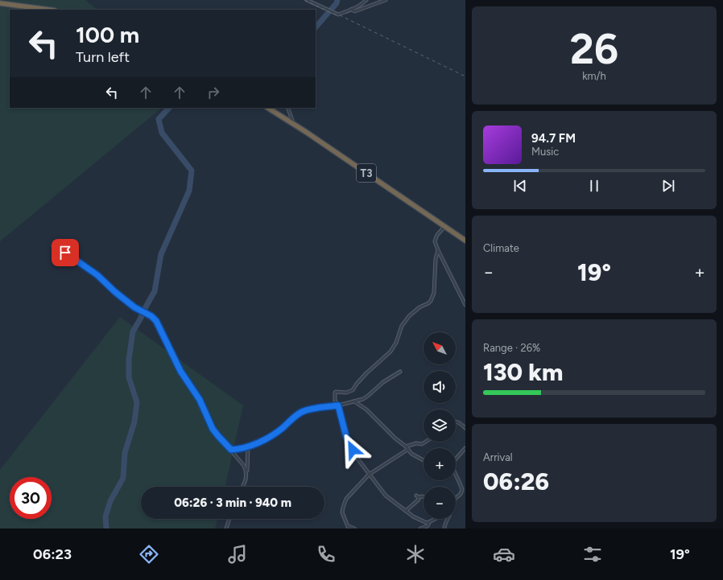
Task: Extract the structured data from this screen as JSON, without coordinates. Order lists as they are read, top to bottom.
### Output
{
  "streets": {
    "highway": ["T3"]
  },
  "north": "top left",
  "page": {
    "tile": [
      ["26", "km/h"],
      "Climate",
      ["Range · 26%", "130 km"],
      ["Arrival", "06:26"]
    ],
    "turn": ["100 m", "Turn left"],
    "song": ["94.7 FM", "Music"],
    "heat": ["−", "19°", "+"],
    "map_buttons": ["+", "−"],
    "limit": "30",
    "trip": "06:26 · 3 min · 940 m",
    "tabs": ["06:23", "19°"]
  }
}
